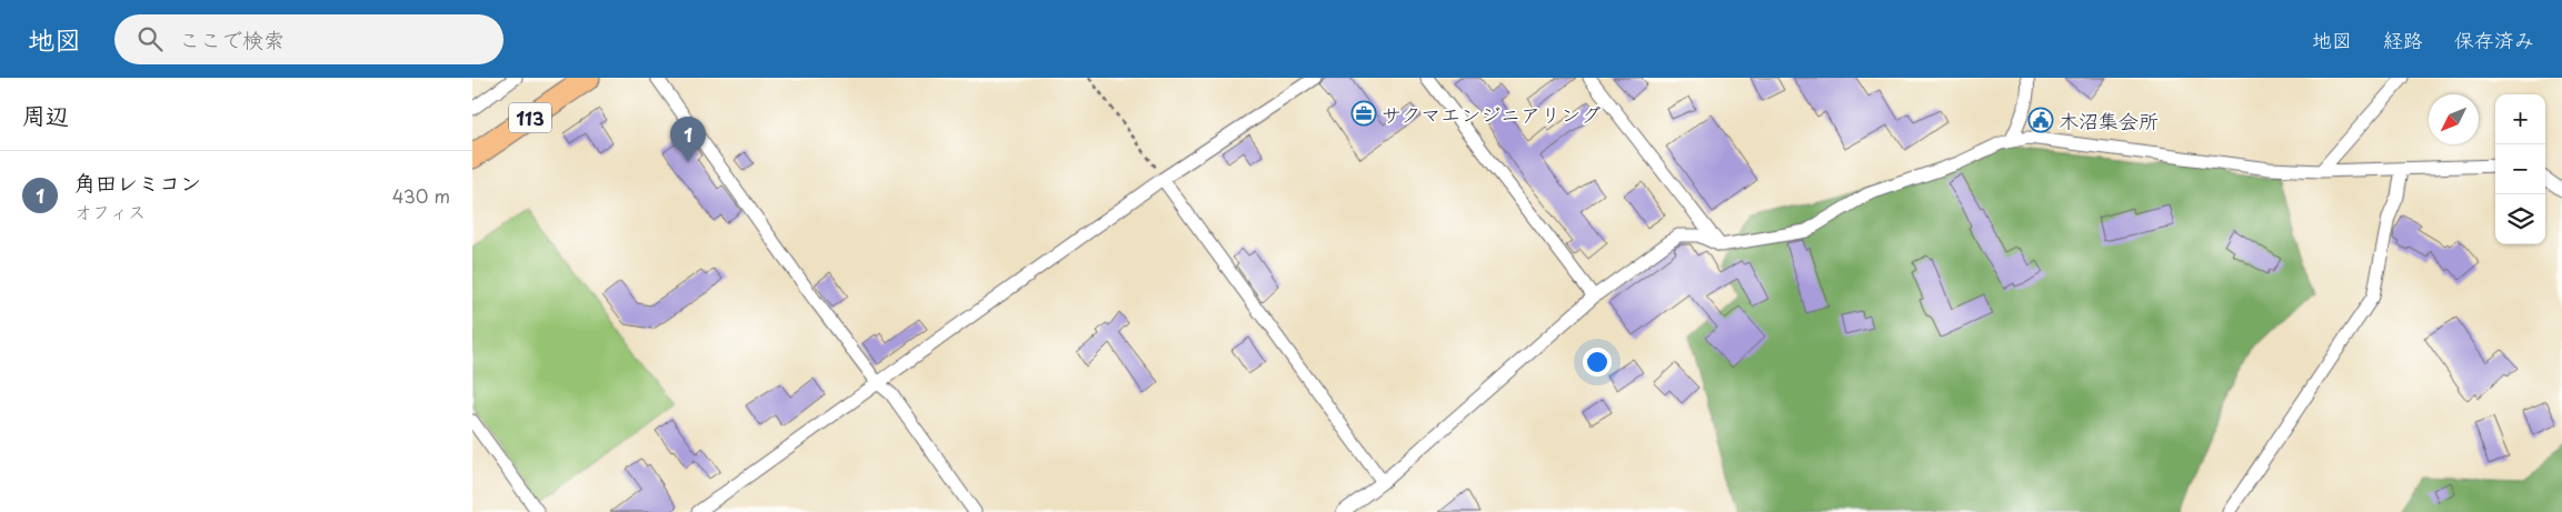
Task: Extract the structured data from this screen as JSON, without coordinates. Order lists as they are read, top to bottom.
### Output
{
  "streets": {
    "highway": ["113"]
  },
  "places": {
    "office": ["サクマエンジニアリング"],
    "public building": ["木沼集会所"]
  },
  "north": "bottom left",
  "page": {
    "header": "地図",
    "search": "ここで検索",
    "nav": ["地図", "経路", "保存済み"],
    "heading": "周辺",
    "map_buttons": ["+", "−"],
    "pins": "1",
    "list": [
      {
        "mark": "1",
        "name": "角田レミコン",
        "note": "オフィス",
        "value": "430 m"
      }
    ]
  }
}
